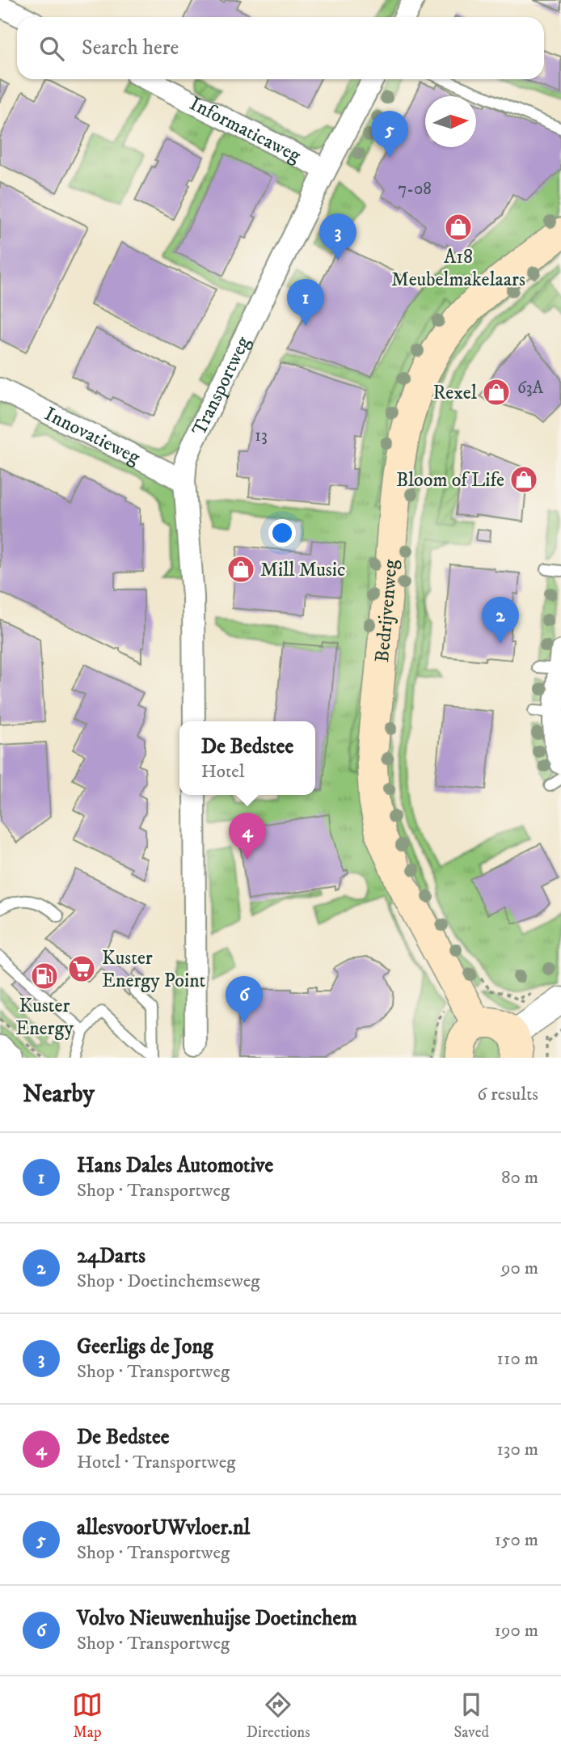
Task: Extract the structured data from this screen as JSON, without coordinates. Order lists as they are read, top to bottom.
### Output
{
  "streets": {
    "main road": ["Bedrijvenweg"],
    "street": ["Informaticaweg", "Transportweg", "Innovatieweg"]
  },
  "crossings": [
    ["Informaticaweg", "Transportweg"],
    ["Transportweg", "Innovatieweg"]
  ],
  "places": {
    "shop": [
      "A18 Meubelmakelaars",
      "Rexel",
      "Bloom of Life",
      "Mill Music"
    ],
    "supermarket": ["Kuster Energy Point"],
    "fuel station": ["Kuster Energy"]
  },
  "house_numbers": ["7-08", "63A", "13"],
  "north": "right",
  "page": {
    "search": "Search here",
    "pins": [
      "5",
      "3",
      "1",
      "2",
      "4",
      "6"
    ],
    "popup": ["De Bedstee", "Hotel"],
    "heading": ["Nearby", "6 results"],
    "list": [
      {
        "mark": "1",
        "name": "Hans Dales Automotive",
        "note": "Shop · Transportweg",
        "value": "80 m"
      },
      {
        "mark": "2",
        "name": "24Darts",
        "note": "Shop · Doetinchemseweg",
        "value": "90 m"
      },
      {
        "mark": "3",
        "name": "Geerligs de Jong",
        "note": "Shop · Transportweg",
        "value": "110 m"
      },
      {
        "mark": "4",
        "name": "De Bedstee",
        "note": "Hotel · Transportweg",
        "value": "130 m"
      },
      {
        "mark": "5",
        "name": "allesvoorUWvloer.nl",
        "note": "Shop · Transportweg",
        "value": "150 m"
      },
      {
        "mark": "6",
        "name": "Volvo Nieuwenhuijse Doetinchem",
        "note": "Shop · Transportweg",
        "value": "190 m"
      }
    ],
    "nav": ["Map", "Directions", "Saved"]
  }
}
